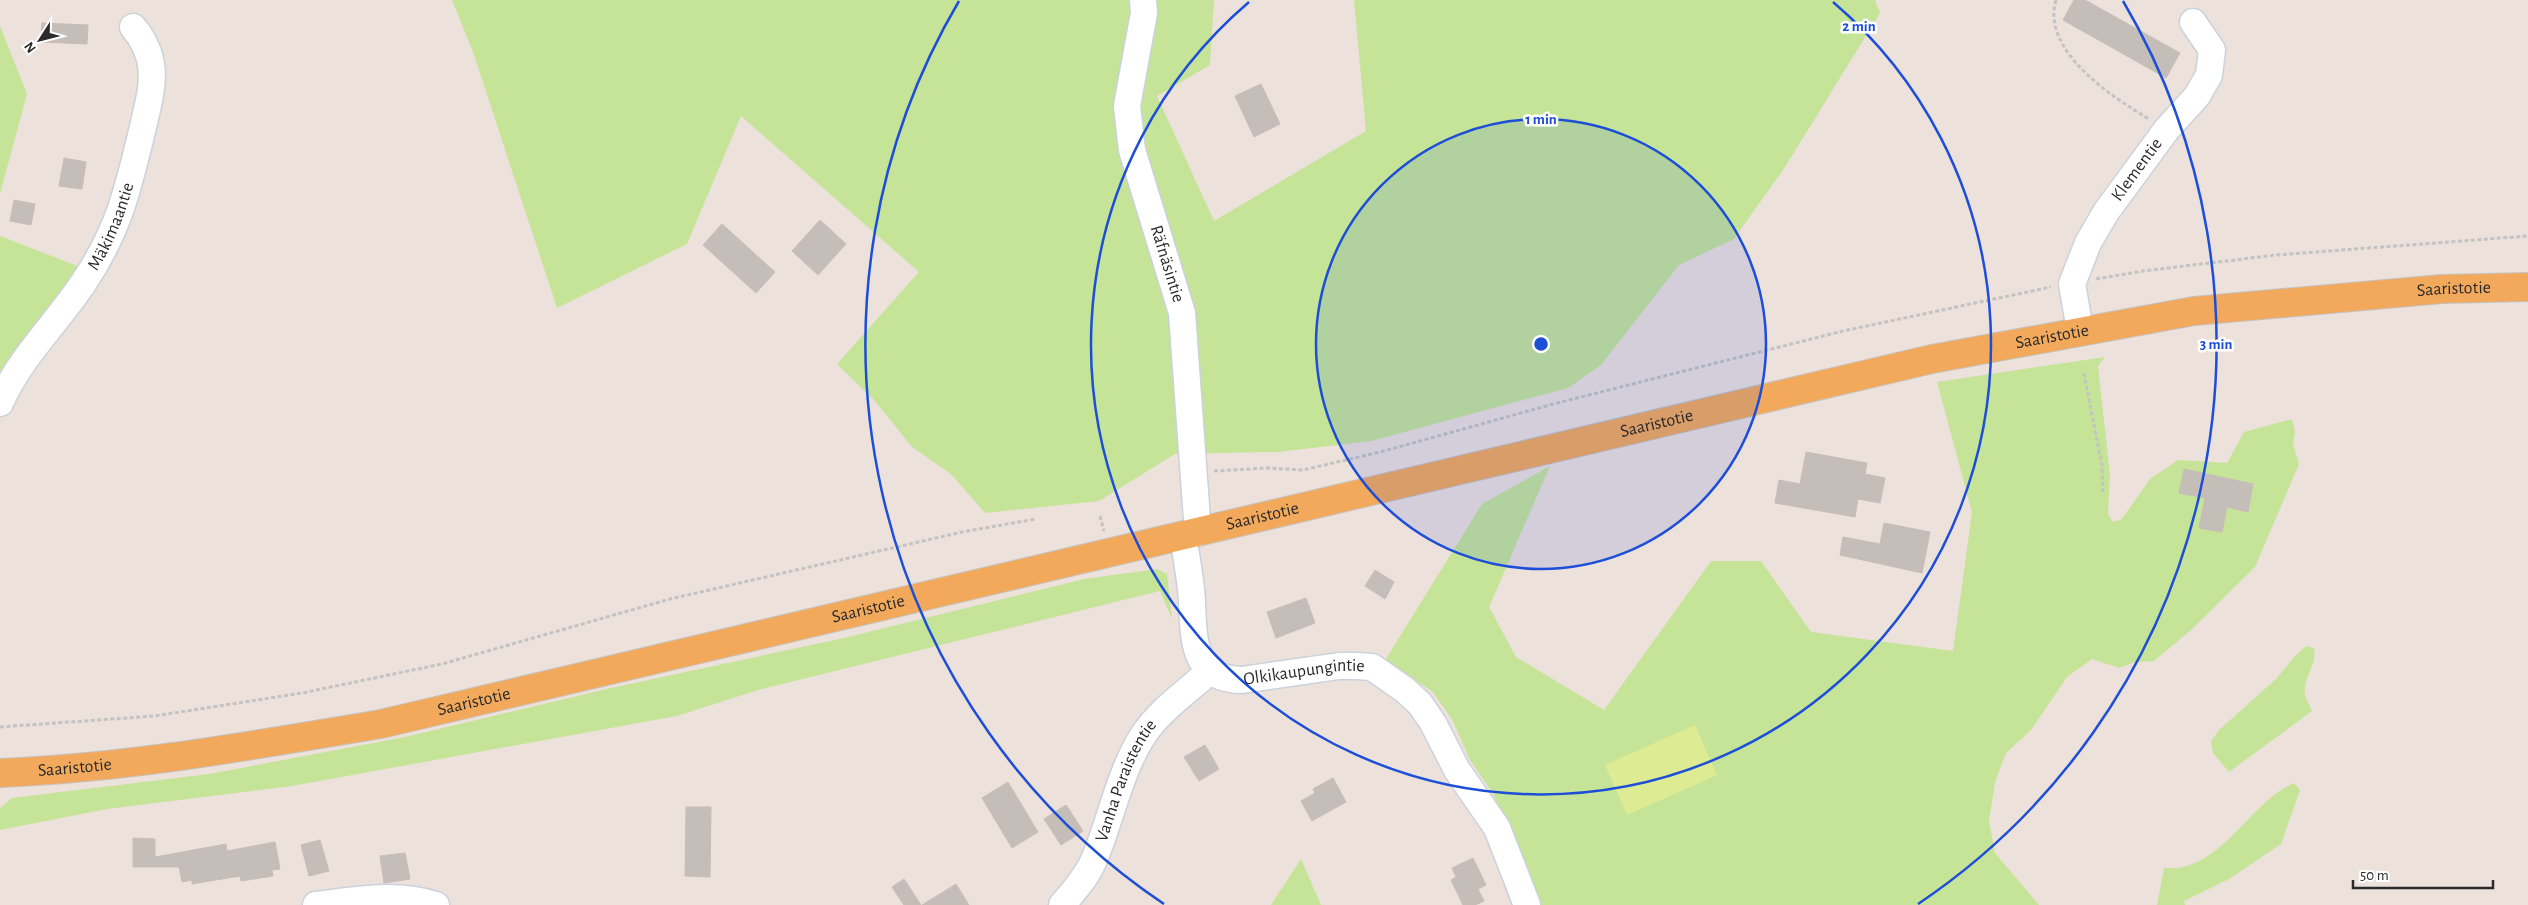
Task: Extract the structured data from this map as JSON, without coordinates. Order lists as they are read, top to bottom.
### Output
{
  "streets": {
    "main road": ["Saaristotie"],
    "street": [
      "Klementie",
      "Mäkimaantie",
      "Räfnäsintie",
      "Olkikaupungintie",
      "Vanha Paraistentie"
    ]
  },
  "crossings": [
    ["Räfnäsintie", "Saaristotie"],
    ["Olkikaupungintie", "Vanha Paraistentie"]
  ],
  "scale_bar": "50 m",
  "north": "bottom left",
  "rings": ["2 min", "1 min", "3 min"]
}
